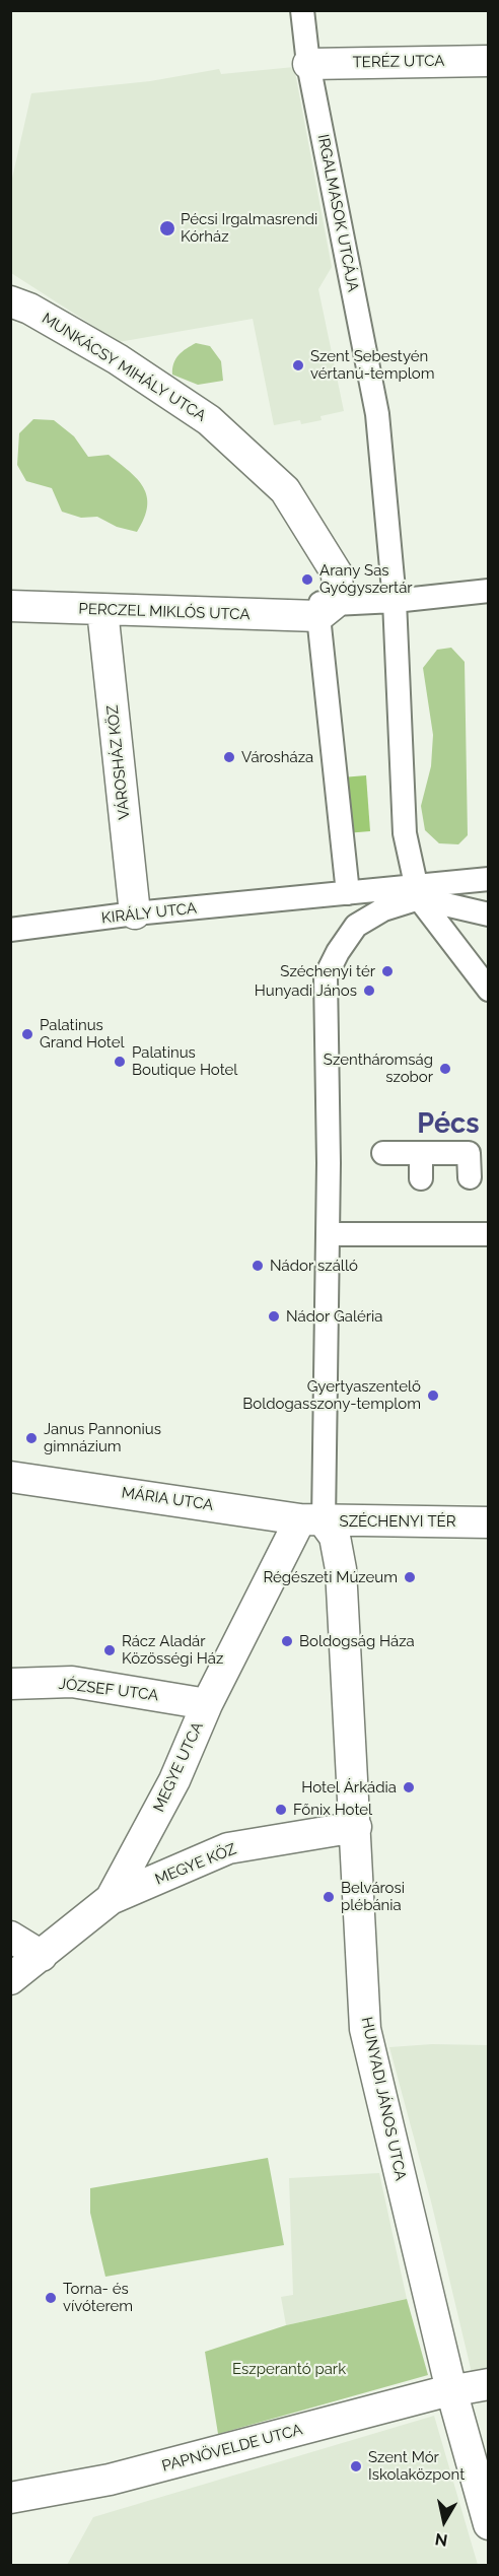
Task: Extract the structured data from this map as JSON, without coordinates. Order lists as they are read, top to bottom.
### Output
{
  "streets": {
    "street": [
      "TERÉZ UTCA",
      "IRGALMASOK UTCÁJA",
      "MUNKÁCSY MIHÁLY UTCA",
      "PERCZEL MIKLÓS UTCA",
      "VÁROSHÁZ KÖZ",
      "KIRÁLY UTCA",
      "MÁRIA UTCA",
      "SZÉCHENYI TÉR",
      "JÓZSEF UTCA",
      "MEGYE UTCA",
      "MEGYE KÖZ",
      "HUNYADI JÁNOS UTCA",
      "PAPNÖVELDE UTCA"
    ]
  },
  "crossings": [
    ["TERÉZ UTCA", "IRGALMASOK UTCÁJA"],
    ["MUNKÁCSY MIHÁLY UTCA", "PERCZEL MIKLÓS UTCA"],
    ["PERCZEL MIKLÓS UTCA", "VÁROSHÁZ KÖZ"],
    ["VÁROSHÁZ KÖZ", "KIRÁLY UTCA"],
    ["KIRÁLY UTCA", "SZÉCHENYI TÉR"],
    ["MÁRIA UTCA", "SZÉCHENYI TÉR"],
    ["MÁRIA UTCA", "MEGYE UTCA"],
    ["MÁRIA UTCA", "HUNYADI JÁNOS UTCA"],
    ["SZÉCHENYI TÉR", "MEGYE UTCA"],
    ["SZÉCHENYI TÉR", "HUNYADI JÁNOS UTCA"],
    ["JÓZSEF UTCA", "MEGYE UTCA"],
    ["MEGYE UTCA", "MEGYE KÖZ"],
    ["MEGYE UTCA", "HUNYADI JÁNOS UTCA"],
    ["MEGYE KÖZ", "HUNYADI JÁNOS UTCA"],
    ["HUNYADI JÁNOS UTCA", "PAPNÖVELDE UTCA"]
  ],
  "districts": ["Pécs"],
  "parks": ["Eszperantó park"],
  "places": [
    "Pécsi Irgalmasrendi Kórház",
    "Szent Sebestyén vértanú-templom",
    "Arany Sas Gyógyszertár",
    "Városháza",
    "Széchenyi tér",
    "Hunyadi János",
    "Palatinus Grand Hotel",
    "Palatinus Boutique Hotel",
    "Szentháromság szobor",
    "Nádor szálló",
    "Nádor Galéria",
    "Gyertyaszentelő Boldogasszony-templom",
    "Janus Pannonius gimnázium",
    "Régészeti Múzeum",
    "Boldogság Háza",
    "Rácz Aladár Közösségi Ház",
    "Hotel Árkádia",
    "Főnix Hotel",
    "Belvárosi plébánia",
    "Torna- és vívóterem",
    "Szent Mór Iskolaközpont"
  ],
  "north": "bottom"
}
